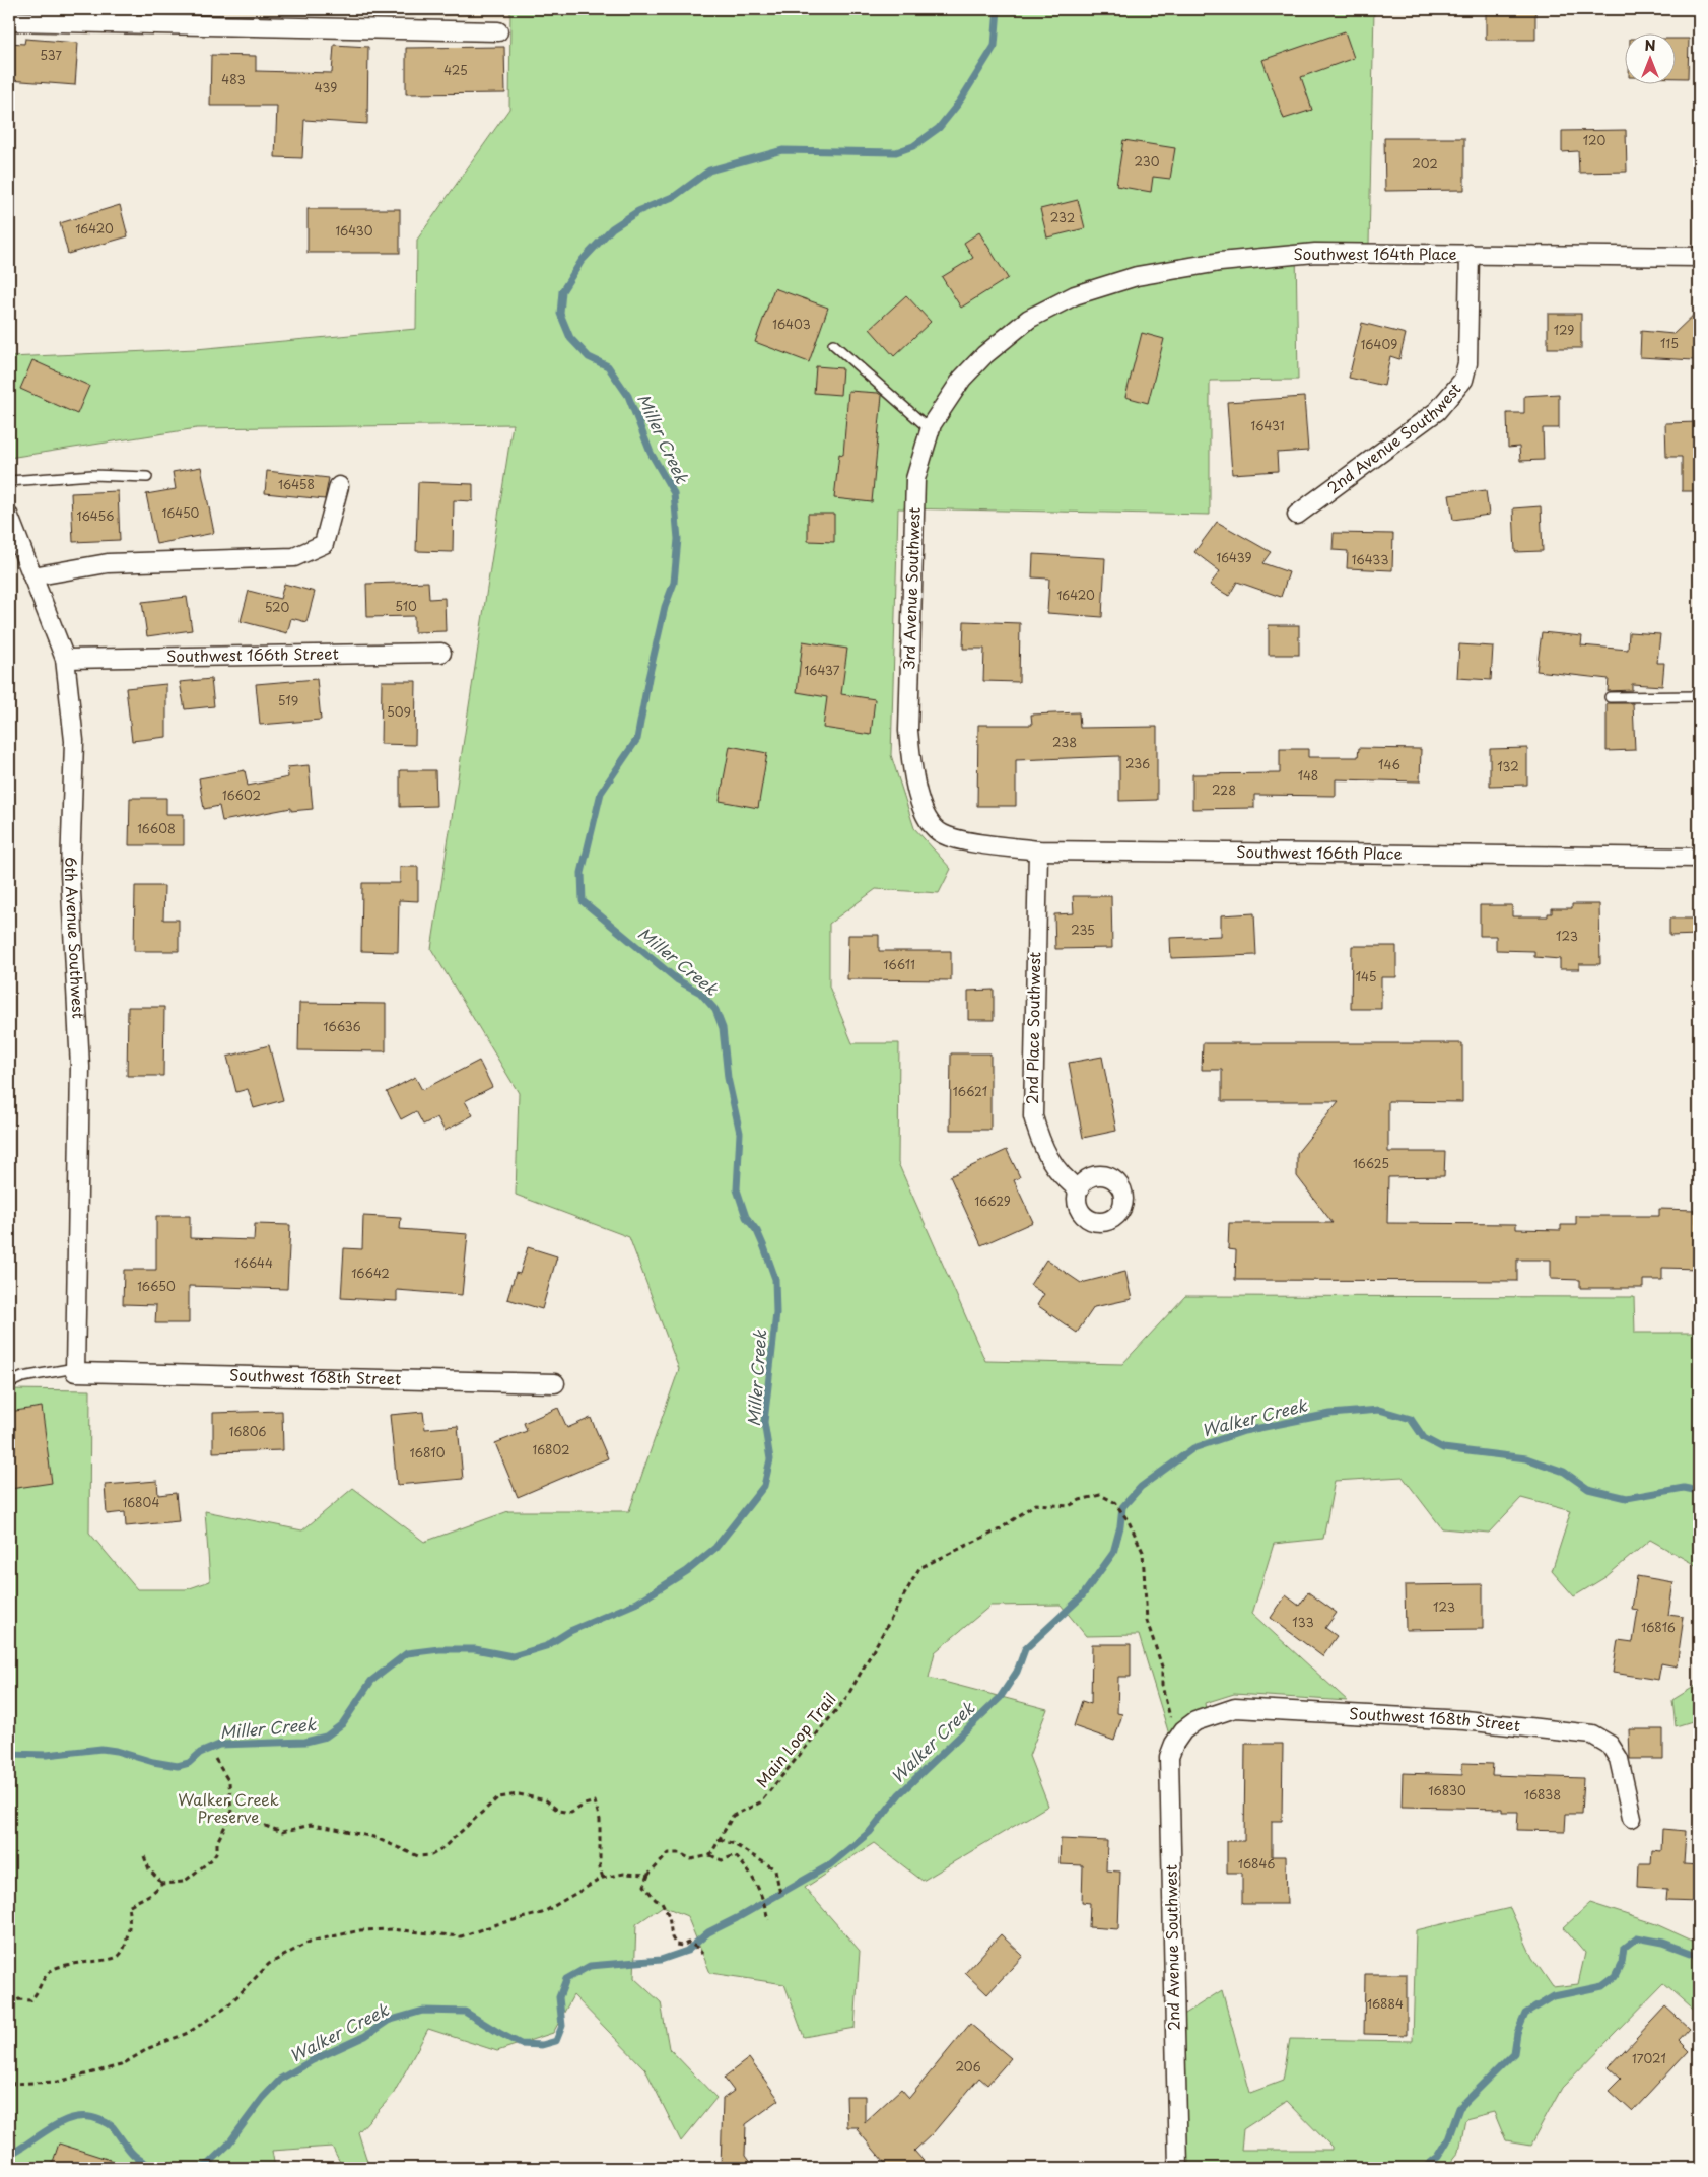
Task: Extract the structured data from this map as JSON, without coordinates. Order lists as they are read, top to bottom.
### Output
{
  "streets": {
    "street": [
      "Southwest 164th Place",
      "2nd Avenue Southwest",
      "3rd Avenue Southwest",
      "Southwest 166th Street",
      "Southwest 166th Place",
      "6th Avenue Southwest",
      "2nd Place Southwest",
      "Southwest 168th Street"
    ],
    "path": ["Main Loop Trail"]
  },
  "crossings": [
    ["Southwest 164th Place", "2nd Avenue Southwest"],
    ["Southwest 164th Place", "3rd Avenue Southwest"],
    ["2nd Avenue Southwest", "Southwest 168th Street"],
    ["2nd Avenue Southwest", "Main Loop Trail"],
    ["3rd Avenue Southwest", "Southwest 166th Place"],
    ["Southwest 166th Street", "6th Avenue Southwest"],
    ["Southwest 166th Place", "2nd Place Southwest"],
    ["6th Avenue Southwest", "Southwest 168th Street"],
    ["Southwest 168th Street", "Main Loop Trail"]
  ],
  "water": ["Miller Creek", "Walker Creek"],
  "parks": ["Walker Creek Preserve"],
  "house_numbers": [
    "537",
    "425",
    "483",
    "439",
    "120",
    "230",
    "202",
    "232",
    "16420",
    "16430",
    "16403",
    "129",
    "115",
    "16409",
    "16431",
    "16458",
    "16450",
    "16456",
    "16439",
    "16433",
    "16420",
    "510",
    "520",
    "16437",
    "519",
    "509",
    "238",
    "236",
    "146",
    "132",
    "148",
    "228",
    "16602",
    "16608",
    "235",
    "123",
    "16611",
    "145",
    "16636",
    "16621",
    "16625",
    "16629",
    "16644",
    "16642",
    "16650",
    "16806",
    "16802",
    "16810",
    "16804",
    "123",
    "133",
    "16816",
    "16830",
    "16838",
    "16846",
    "16884",
    "17021",
    "206"
  ],
  "north": "top"
}
